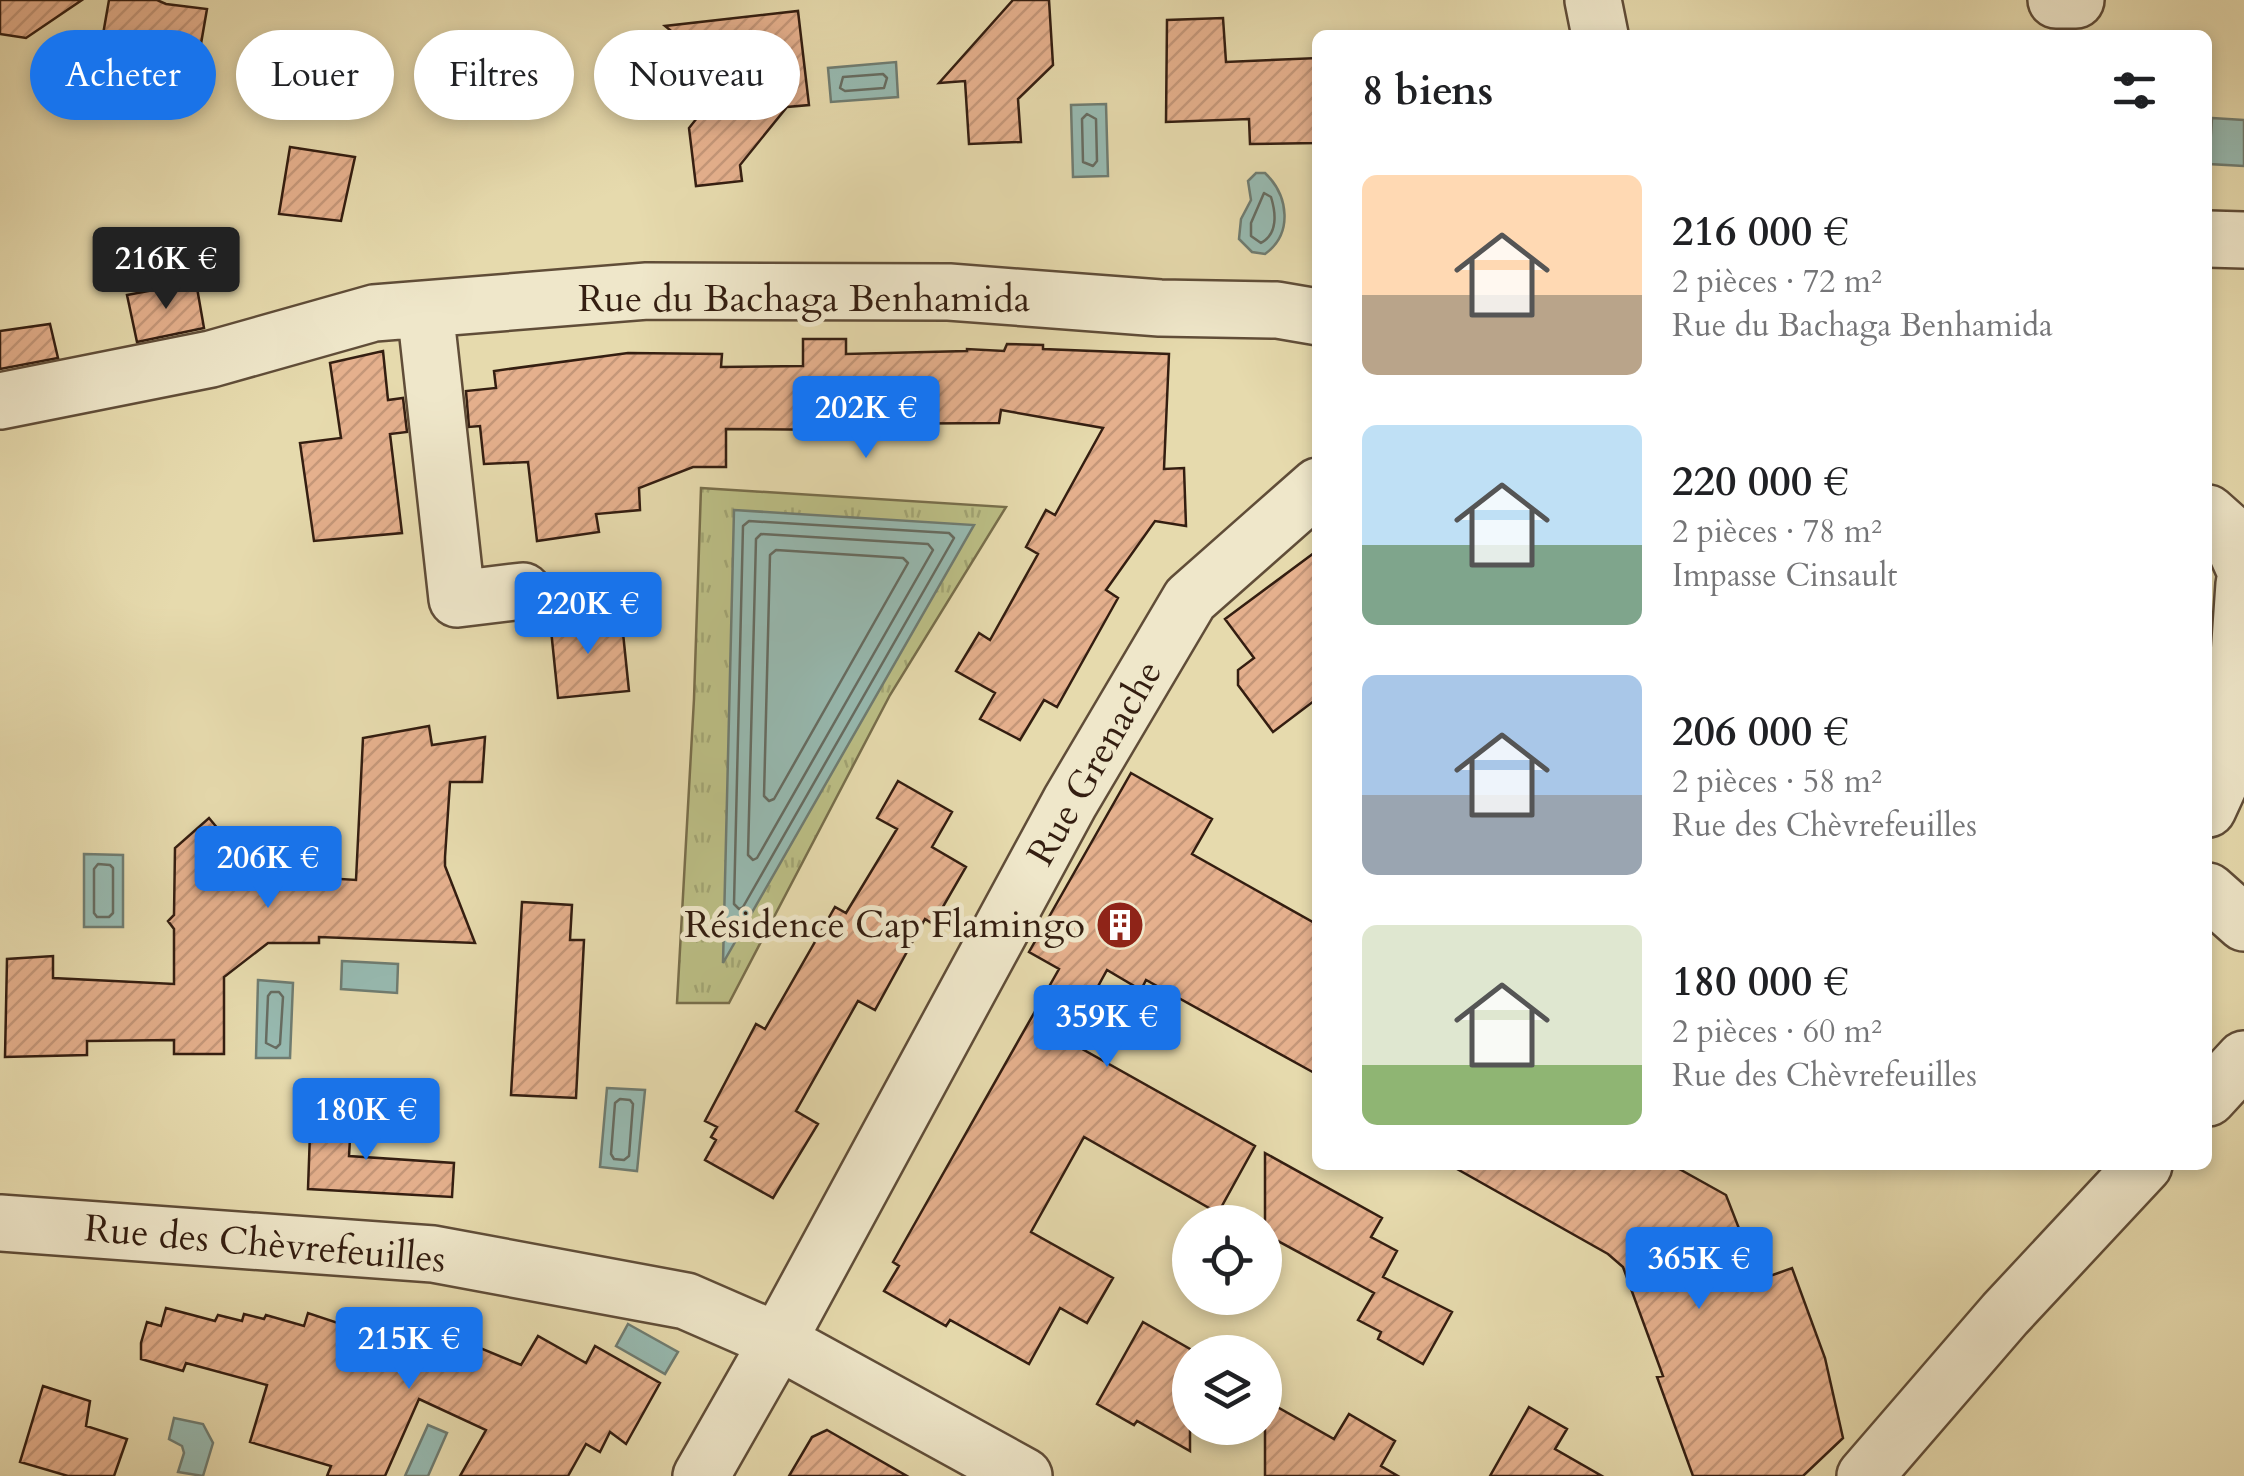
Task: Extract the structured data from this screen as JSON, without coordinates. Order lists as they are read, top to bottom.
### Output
{
  "streets": {
    "street": ["Rue du Bachaga Benhamida", "Rue Grenache", "Rue des Chèvrefeuilles"]
  },
  "crossings": [
    ["Rue Grenache", "Rue des Chèvrefeuilles"]
  ],
  "places": {
    "building": ["Résidence Cap Flamingo"]
  },
  "page": {
    "chip": [
      "Acheter",
      "Louer",
      "Filtres",
      "Nouveau"
    ],
    "heading": "8 biens",
    "list": [
      {
        "name": "216 000 €",
        "note": "2 pièces · 72 m² · Rue du Bachaga Benhamida"
      },
      {
        "name": "220 000 €",
        "note": "2 pièces · 78 m² · Impasse Cinsault"
      },
      {
        "name": "206 000 €",
        "note": "2 pièces · 58 m² · Rue des Chèvrefeuilles"
      },
      {
        "name": "180 000 €",
        "note": "2 pièces · 60 m² · Rue des Chèvrefeuilles"
      }
    ],
    "price": [
      "216K €",
      "202K €",
      "220K €",
      "206K €",
      "359K €",
      "180K €",
      "365K €",
      "215K €"
    ]
  }
}
